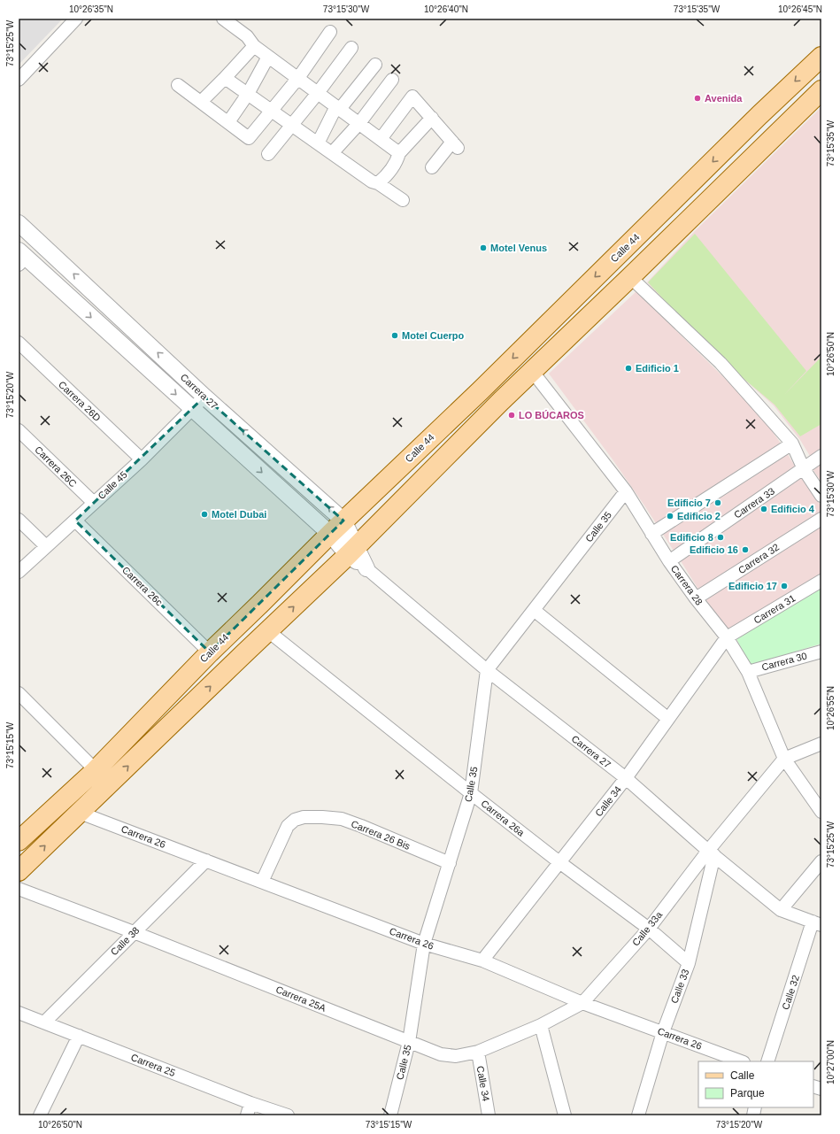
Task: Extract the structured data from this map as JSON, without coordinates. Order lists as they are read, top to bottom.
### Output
{
  "streets": {
    "main road": ["Calle 44"],
    "street": [
      "Carrera 27",
      "Carrera 26D",
      "Carrera 26C",
      "Calle 45",
      "Carrera 33",
      "Calle 35",
      "Carrera 32",
      "Carrera 28",
      "Carrera 26c",
      "Carrera 31",
      "Carrera 30",
      "Calle 34",
      "Carrera 26a",
      "Carrera 26 Bis",
      "Carrera 26",
      "Calle 33a",
      "Calle 38",
      "Calle 33",
      "Calle 32",
      "Carrera 25A",
      "Carrera 25"
    ]
  },
  "crossings": [
    ["Calle 44", "Carrera 27"],
    ["Calle 44", "Carrera 26c"],
    ["Carrera 27", "Calle 45"],
    ["Carrera 27", "Calle 35"],
    ["Carrera 27", "Calle 34"],
    ["Carrera 27", "Calle 33a"],
    ["Carrera 27", "Calle 33"],
    ["Carrera 27", "Calle 32"],
    ["Carrera 26D", "Calle 45"],
    ["Carrera 26C", "Calle 45"],
    ["Calle 45", "Carrera 26c"],
    ["Carrera 33", "Carrera 28"],
    ["Calle 35", "Carrera 28"],
    ["Calle 35", "Carrera 26a"],
    ["Calle 35", "Carrera 26 Bis"],
    ["Calle 35", "Carrera 26"],
    ["Calle 35", "Carrera 25A"],
    ["Carrera 32", "Carrera 28"],
    ["Carrera 28", "Carrera 31"],
    ["Carrera 28", "Carrera 30"],
    ["Carrera 28", "Calle 34"],
    ["Carrera 28", "Calle 33"],
    ["Carrera 31", "Calle 34"],
    ["Calle 34", "Carrera 26a"],
    ["Calle 34", "Carrera 26"],
    ["Calle 34", "Carrera 25A"],
    ["Carrera 26a", "Calle 33a"],
    ["Carrera 26a", "Calle 33"],
    ["Carrera 26 Bis", "Carrera 26"],
    ["Carrera 26", "Calle 33a"],
    ["Carrera 26", "Calle 38"],
    ["Carrera 26", "Calle 33"],
    ["Carrera 26", "Carrera 25A"],
    ["Calle 33a", "Calle 33"],
    ["Calle 33a", "Carrera 25A"],
    ["Calle 38", "Carrera 25A"],
    ["Calle 38", "Carrera 25"]
  ],
  "places": [
    "Avenida",
    "Motel Venus",
    "Motel Cuerpo",
    "Edificio 1",
    "LO BÚCAROS",
    "Edificio 7",
    "Edificio 4",
    "Motel Dubai",
    "Edificio 2",
    "Edificio 8",
    "Edificio 16",
    "Edificio 17"
  ],
  "legend": ["Calle", "Parque"],
  "coordinates": [
    "10°26'35\"N",
    "73°15'30\"W",
    "10°26'40\"N",
    "73°15'35\"W",
    "10°26'45\"N",
    "73°15'25\"W",
    "10°26'50\"N",
    "73°15'20\"W",
    "10°26'55\"N",
    "73°15'15\"W",
    "10°27'00\"N"
  ]
}
